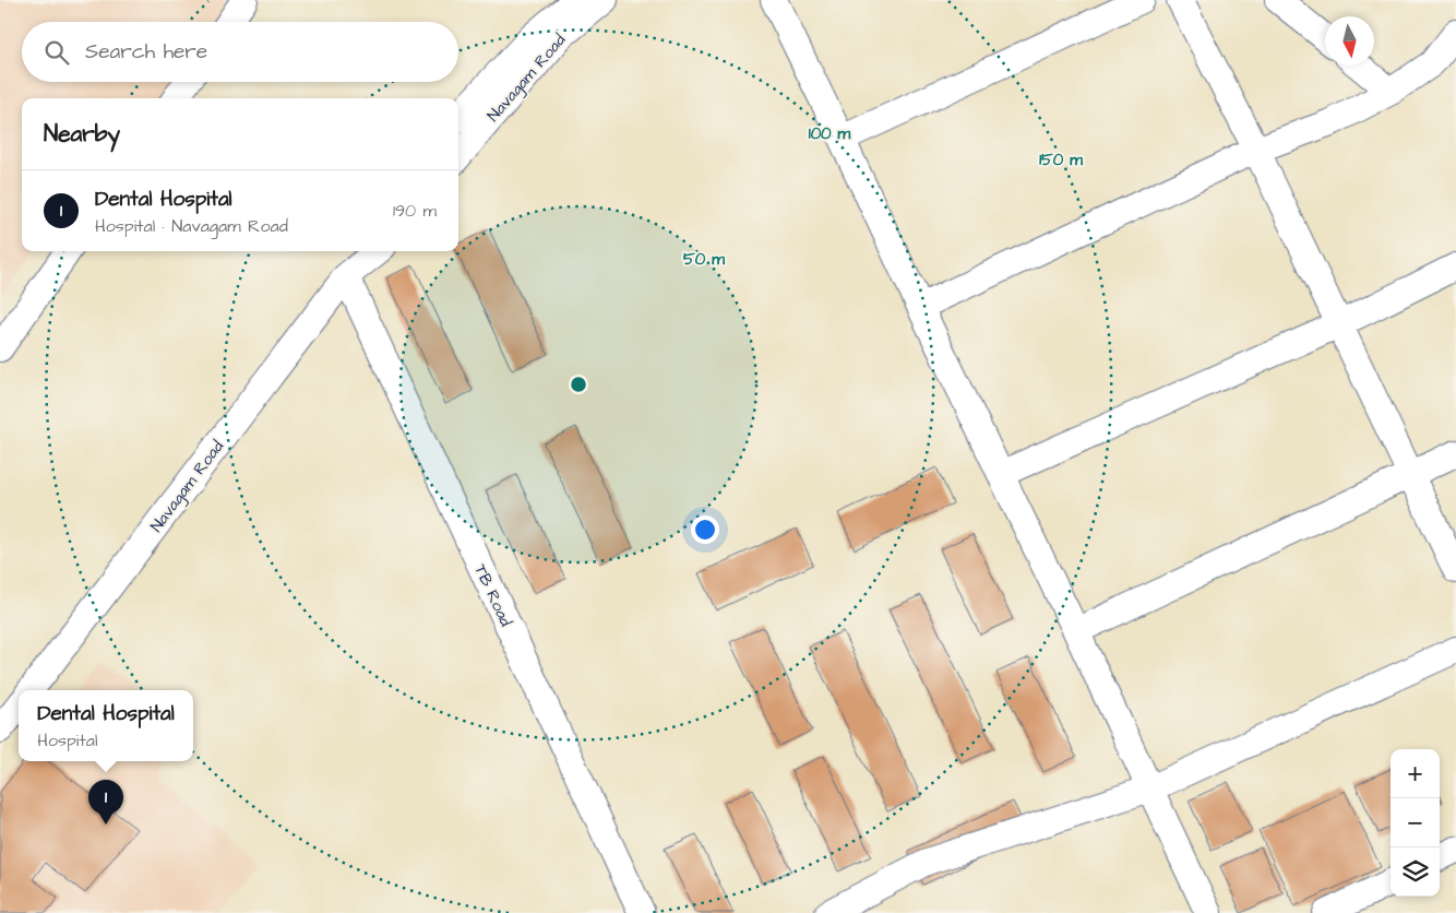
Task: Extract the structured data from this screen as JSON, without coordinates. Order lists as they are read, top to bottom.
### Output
{
  "streets": {
    "street": ["Navagam Road", "TB Road"]
  },
  "crossings": [
    ["Navagam Road", "TB Road"]
  ],
  "north": "bottom",
  "page": {
    "search": "Search here",
    "heading": "Nearby",
    "list": [
      {
        "mark": "1",
        "name": "Dental Hospital",
        "note": "Hospital · Navagam Road",
        "value": "190 m"
      }
    ],
    "popup": ["Dental Hospital", "Hospital"],
    "map_buttons": ["+", "−"],
    "pins": "1"
  },
  "rings": ["100 m", "150 m", "50 m"]
}
